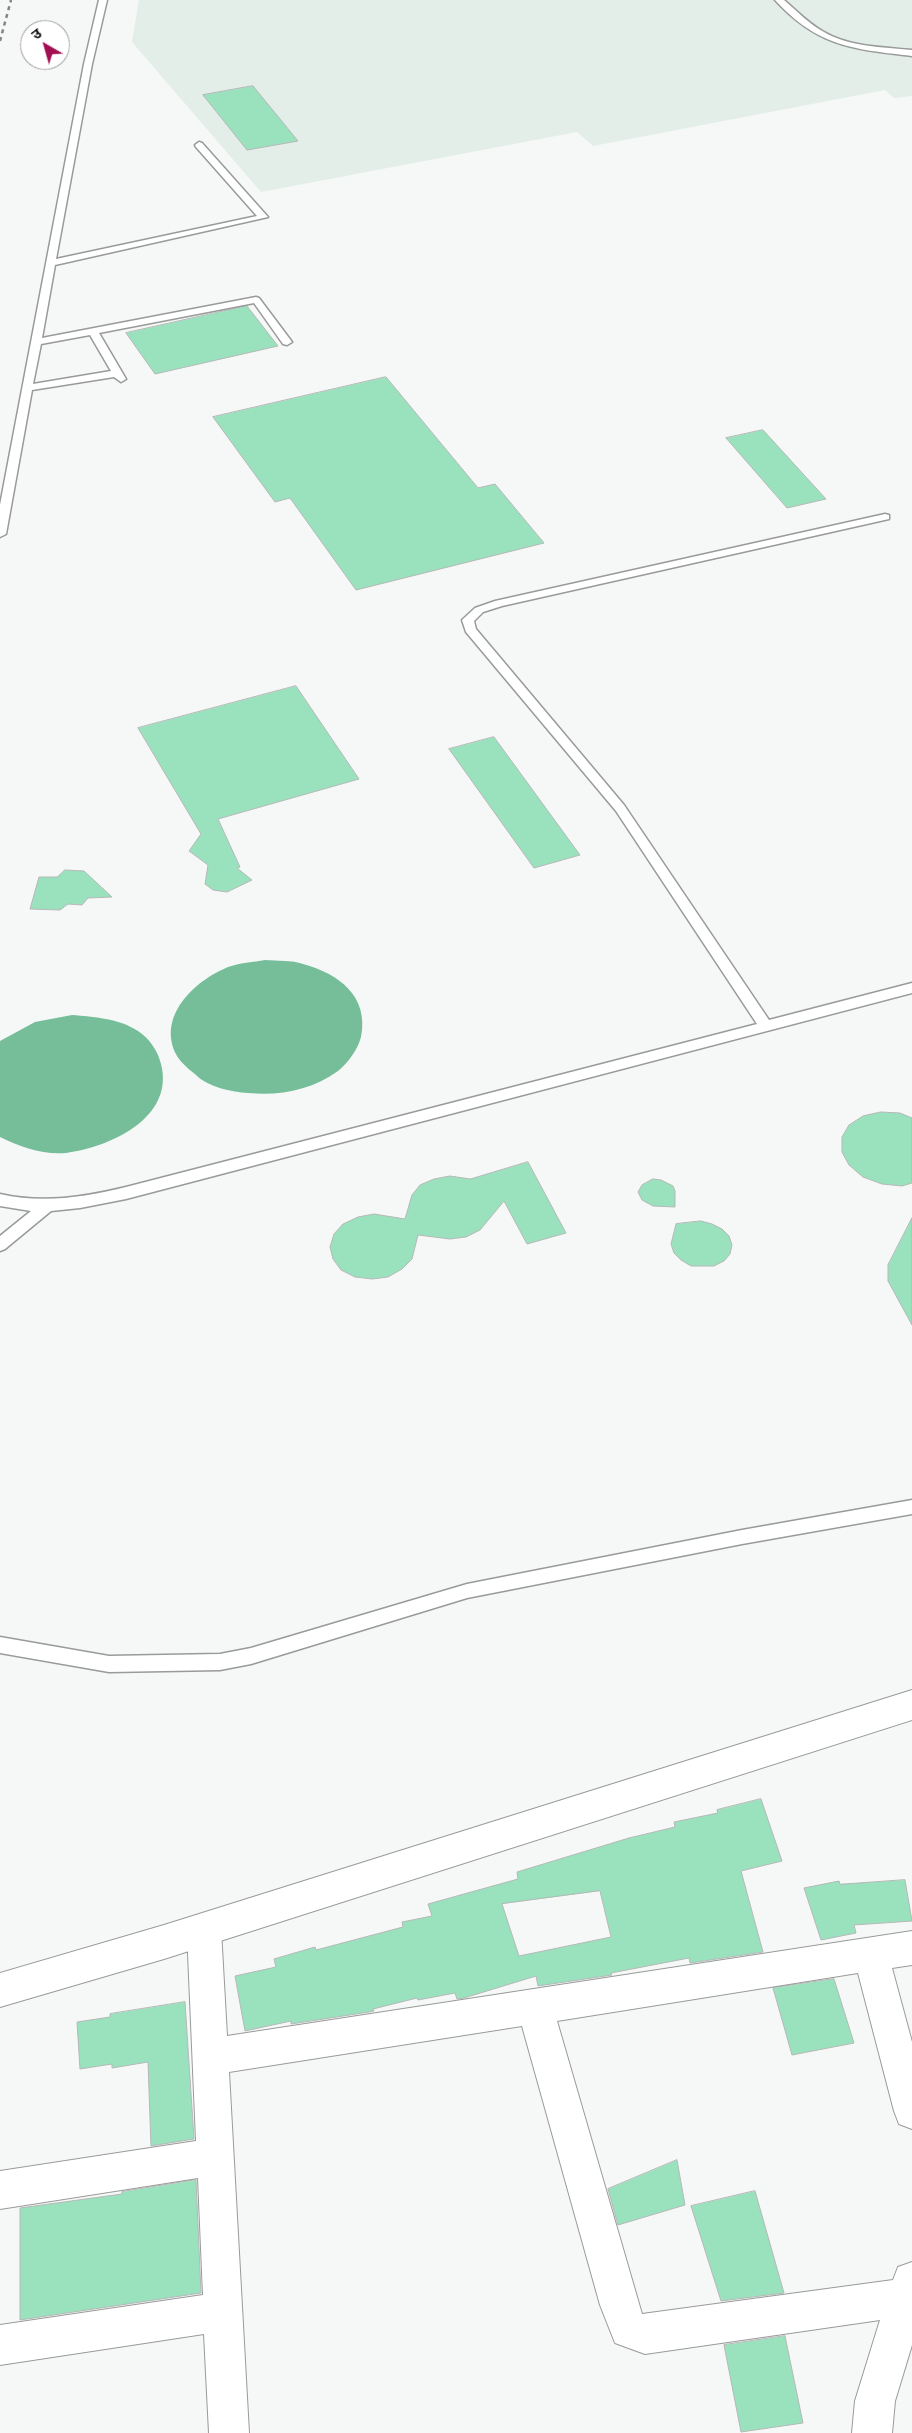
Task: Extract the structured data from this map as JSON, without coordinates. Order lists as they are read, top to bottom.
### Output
{
  "north": "top left"
}
